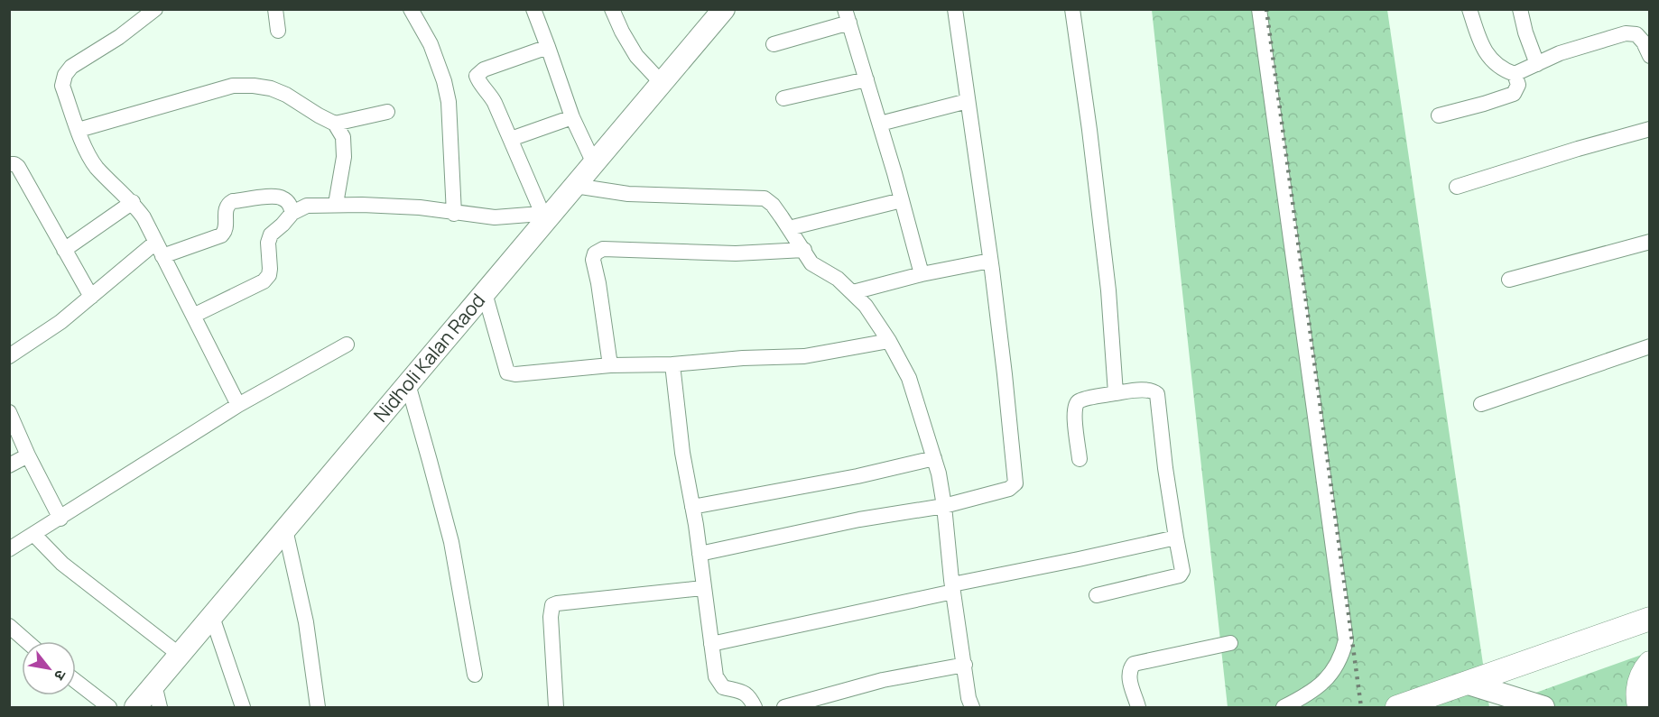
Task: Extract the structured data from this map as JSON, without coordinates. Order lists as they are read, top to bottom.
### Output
{
  "streets": {
    "street": ["Nidholi Kalan Raod"]
  },
  "north": "bottom right"
}
